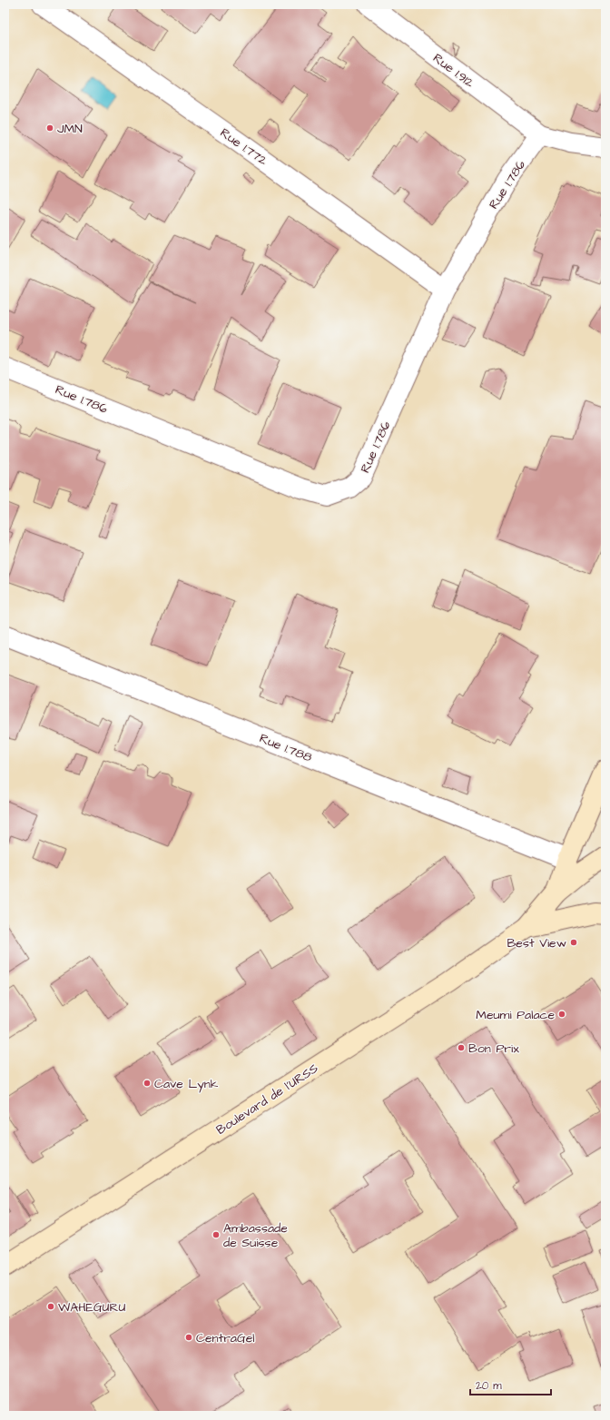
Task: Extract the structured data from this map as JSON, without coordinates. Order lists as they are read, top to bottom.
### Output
{
  "streets": {
    "street": [
      "Rue 1.912",
      "Rue 1.772",
      "Rue 1.786",
      "Rue 1.788",
      "Boulevard de l'URSS"
    ]
  },
  "crossings": [
    ["Rue 1.912", "Rue 1.786"],
    ["Rue 1.772", "Rue 1.786"]
  ],
  "places": [
    "JMN",
    "Best View",
    "Meumi Palace",
    "Bon Prix",
    "Cave Lynk",
    "Ambassade de Suisse",
    "WAHEGURU",
    "CentraGel"
  ],
  "scale_bar": "20 m"
}
